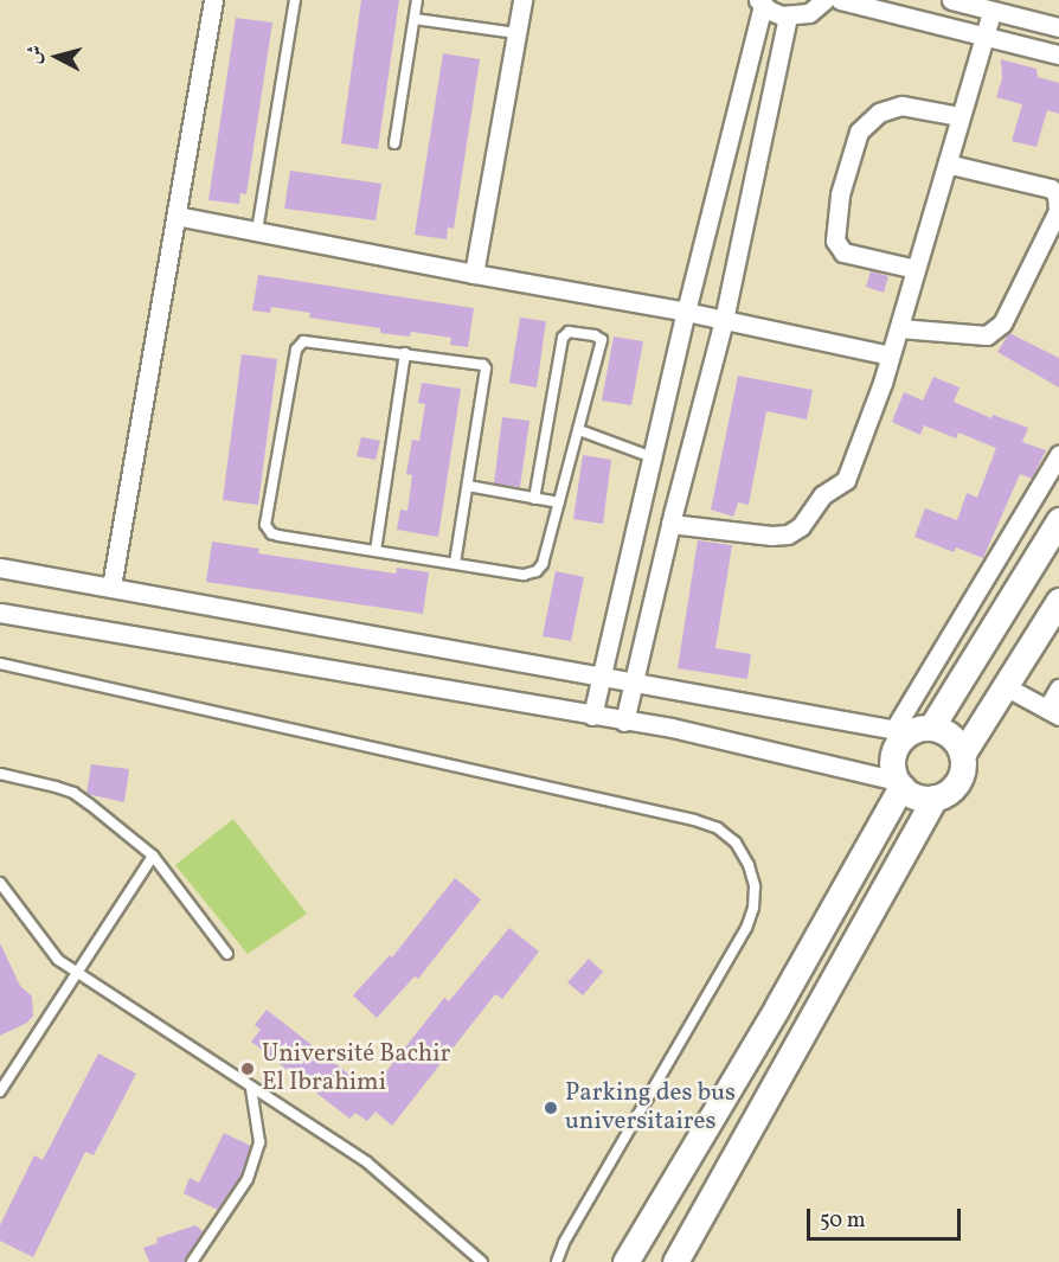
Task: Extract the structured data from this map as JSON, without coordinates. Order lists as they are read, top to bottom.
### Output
{
  "places": ["Université Bachir El Ibrahimi", "Parking des bus universitaires"],
  "scale_bar": "50 m",
  "north": "left"
}
